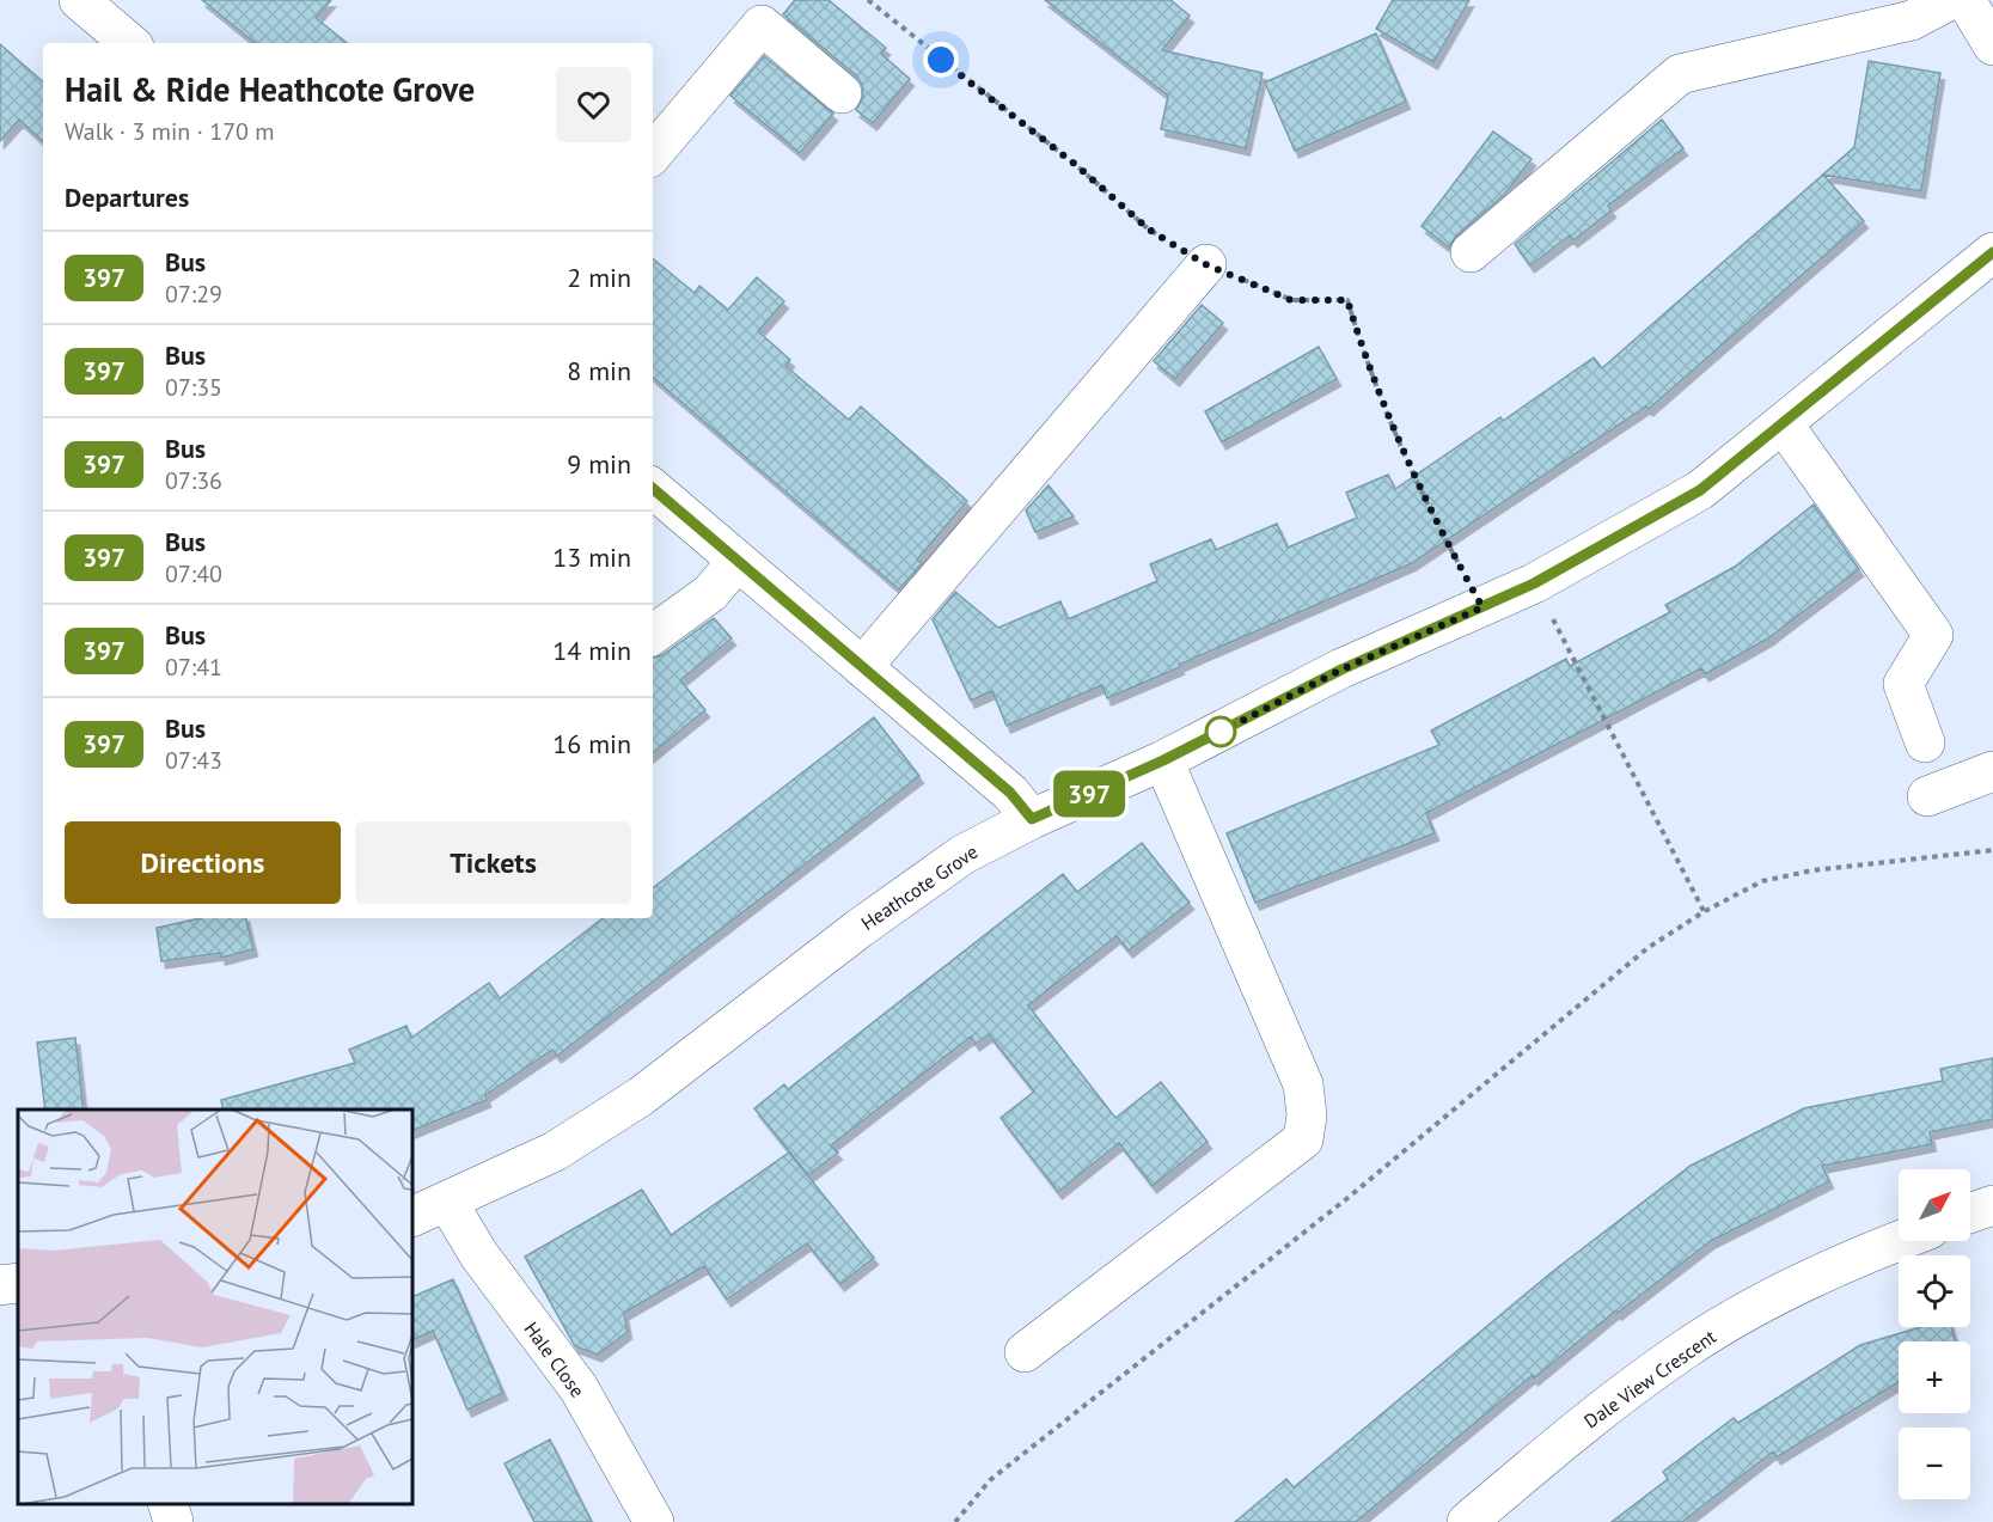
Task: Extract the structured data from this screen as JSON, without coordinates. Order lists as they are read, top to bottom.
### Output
{
  "streets": {
    "street": ["Heathcote Grove", "Hale Close", "Dale View Crescent"]
  },
  "crossings": [
    ["Heathcote Grove", "Hale Close"]
  ],
  "lines": ["bus line 397"],
  "north": "top right",
  "page": {
    "on_map": "397",
    "heading": [
      ["Hail & Ride Heathcote Grove", "Walk · 3 min · 170 m"],
      "Departures"
    ],
    "list": [
      {
        "mark": "397",
        "name": "Bus",
        "note": "07:29",
        "value": "2 min"
      },
      {
        "mark": "397",
        "name": "Bus",
        "note": "07:35",
        "value": "8 min"
      },
      {
        "mark": "397",
        "name": "Bus",
        "note": "07:36",
        "value": "9 min"
      },
      {
        "mark": "397",
        "name": "Bus",
        "note": "07:40",
        "value": "13 min"
      },
      {
        "mark": "397",
        "name": "Bus",
        "note": "07:41",
        "value": "14 min"
      },
      {
        "mark": "397",
        "name": "Bus",
        "note": "07:43",
        "value": "16 min"
      }
    ],
    "buttons": ["Directions", "Tickets"],
    "map_buttons": ["+", "−"]
  }
}
